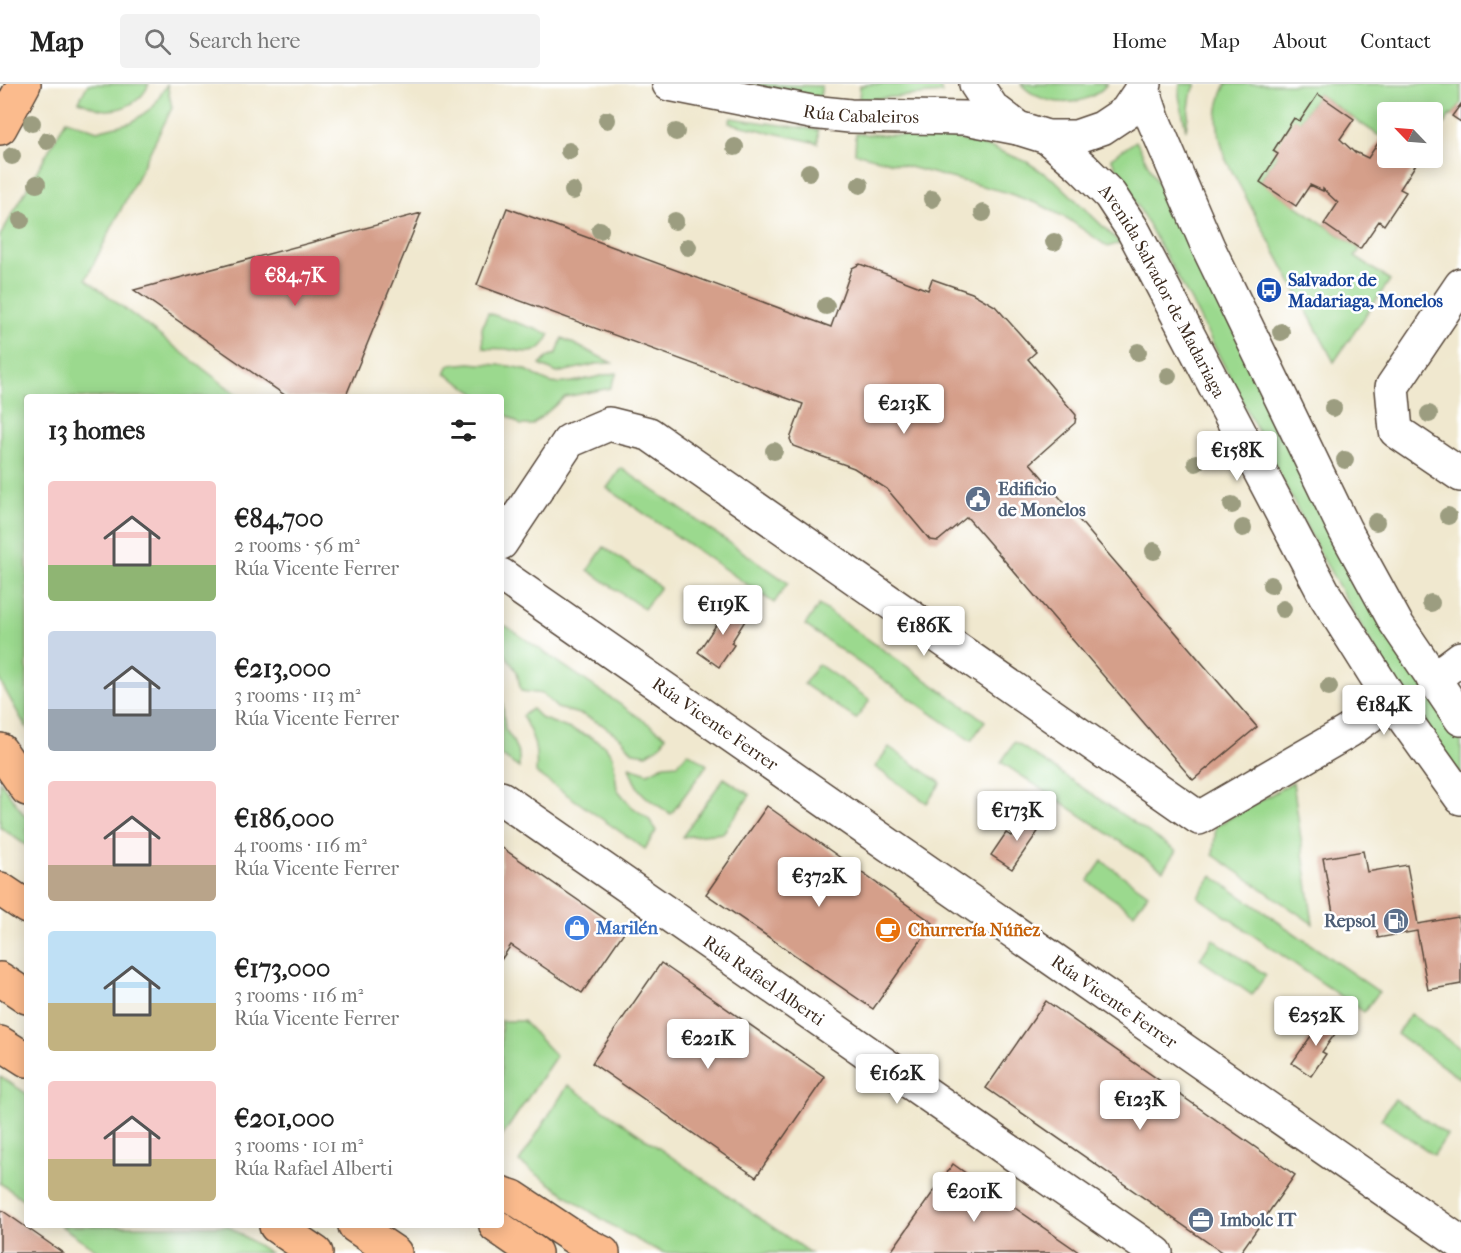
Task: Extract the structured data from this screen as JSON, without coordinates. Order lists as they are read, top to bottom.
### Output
{
  "streets": {
    "street": [
      "Rúa Cabaleiros",
      "Avenida Salvador de Madariaga",
      "Rúa Vicente Ferrer",
      "Rúa Rafael Alberti"
    ]
  },
  "crossings": [
    ["Rúa Cabaleiros", "Avenida Salvador de Madariaga"]
  ],
  "places": {
    "bus stop": ["Salvador de Madariaga, Monelos"],
    "public building": ["Edificio de Monelos"],
    "fuel station": ["Repsol"],
    "shop": ["Marilén"],
    "cafe": ["Churrería Núñez"],
    "office": ["Imbolc IT"]
  },
  "north": "top left",
  "page": {
    "header": "Map",
    "search": "Search here",
    "nav": [
      "Home",
      "Map",
      "About",
      "Contact"
    ],
    "price": [
      "€84.7K",
      "€213K",
      "€158K",
      "€119K",
      "€186K",
      "€184K",
      "€173K",
      "€372K",
      "€252K",
      "€221K",
      "€162K",
      "€123K",
      "€201K"
    ],
    "heading": "13 homes",
    "list": [
      {
        "name": "€84,700",
        "note": "2 rooms · 56 m² · Rúa Vicente Ferrer"
      },
      {
        "name": "€213,000",
        "note": "3 rooms · 113 m² · Rúa Vicente Ferrer"
      },
      {
        "name": "€186,000",
        "note": "4 rooms · 116 m² · Rúa Vicente Ferrer"
      },
      {
        "name": "€173,000",
        "note": "3 rooms · 116 m² · Rúa Vicente Ferrer"
      },
      {
        "name": "€201,000",
        "note": "3 rooms · 101 m² · Rúa Rafael Alberti"
      }
    ]
  }
}
